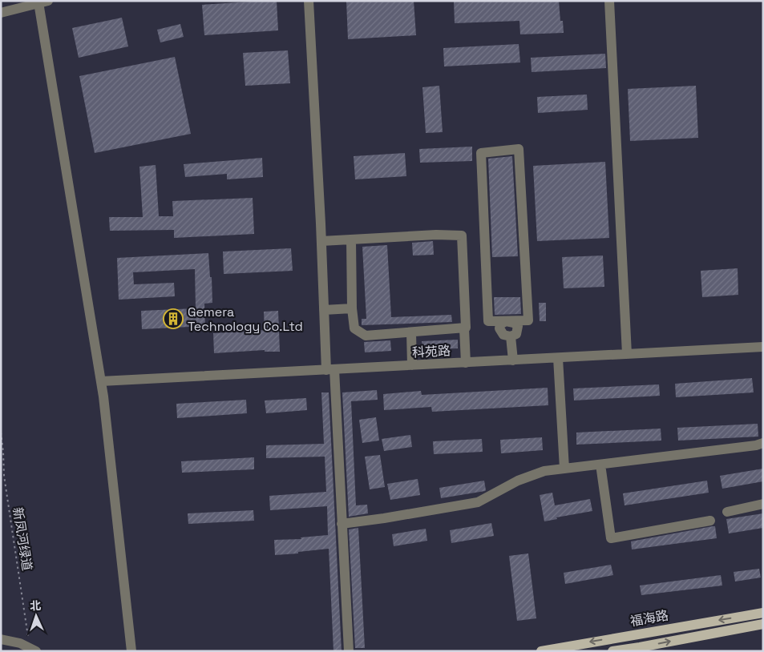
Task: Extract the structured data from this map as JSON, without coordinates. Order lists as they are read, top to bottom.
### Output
{
  "streets": {
    "main road": ["福海路"],
    "street": ["科苑路"],
    "path": ["新凤河绿道"]
  },
  "places": {
    "building": ["Gemera Technology Co.Ltd"]
  },
  "north": "top"
}
